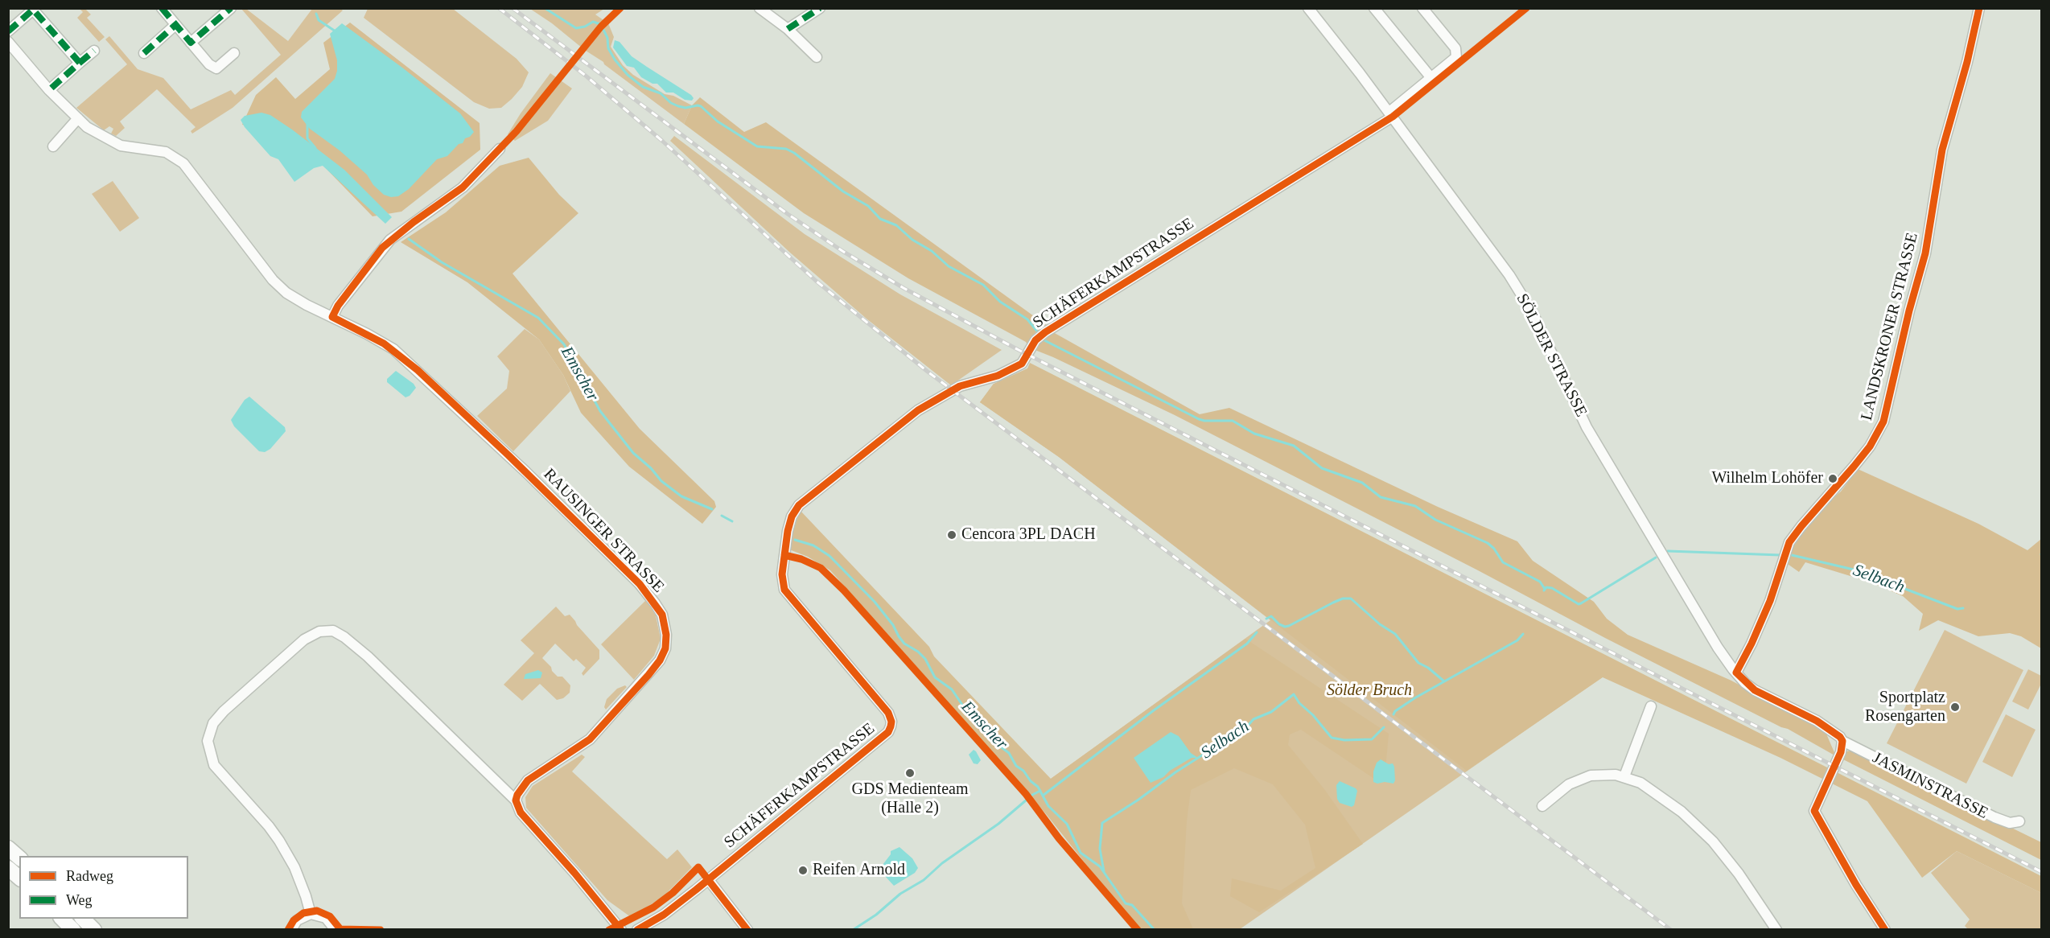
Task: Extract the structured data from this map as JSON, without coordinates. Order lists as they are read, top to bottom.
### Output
{
  "streets": {
    "street": [
      "SCHÄFERKAMPSTRASSE",
      "LANDSKRONER STRASSE",
      "SÖLDER STRASSE",
      "RAUSINGER STRASSE",
      "JASMINSTRASSE"
    ]
  },
  "crossings": [
    ["SCHÄFERKAMPSTRASSE", "SÖLDER STRASSE"],
    ["LANDSKRONER STRASSE", "SÖLDER STRASSE"],
    ["LANDSKRONER STRASSE", "JASMINSTRASSE"],
    ["SÖLDER STRASSE", "JASMINSTRASSE"]
  ],
  "water": ["Emscher", "Selbach"],
  "parks": ["Sölder Bruch"],
  "places": [
    "Wilhelm Lohöfer",
    "Cencora 3PL DACH",
    "Sportplatz Rosengarten",
    "GDS Medienteam (Halle 2)",
    "Reifen Arnold"
  ],
  "legend": ["Radweg", "Weg"]
}
